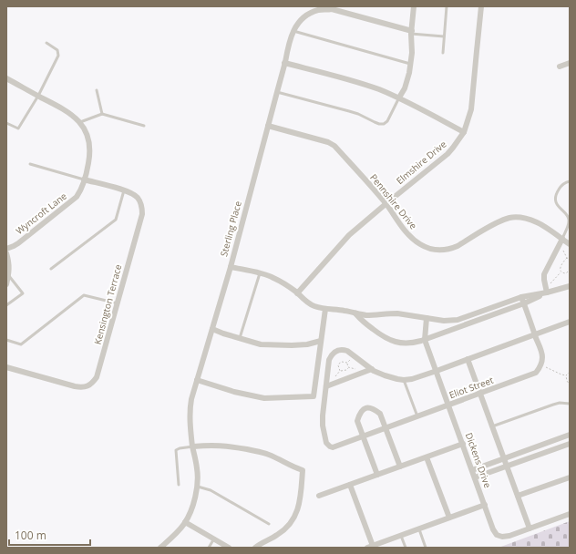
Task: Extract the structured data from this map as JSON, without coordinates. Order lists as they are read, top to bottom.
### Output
{
  "streets": {
    "street": [
      "Elmshire Drive",
      "Pennshire Drive",
      "Wyncroft Lane",
      "Sterling Place",
      "Kensington Terrace",
      "Eliot Street",
      "Dickens Drive"
    ]
  },
  "crossings": [
    ["Elmshire Drive", "Pennshire Drive"],
    ["Pennshire Drive", "Sterling Place"],
    ["Wyncroft Lane", "Kensington Terrace"],
    ["Eliot Street", "Dickens Drive"]
  ],
  "scale_bar": "100 m"
}
